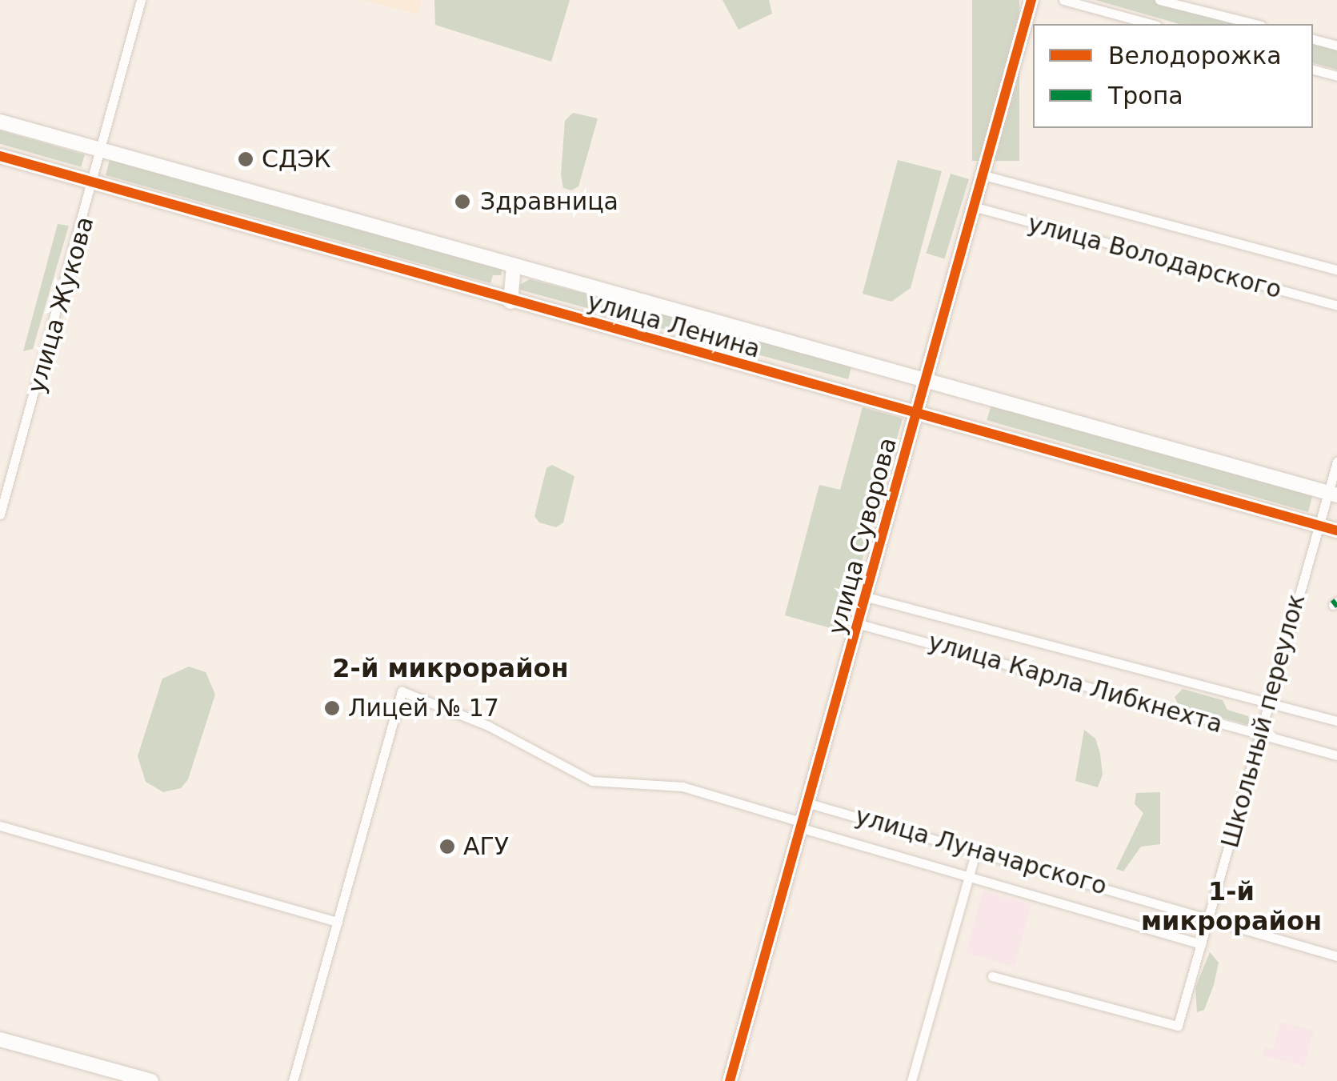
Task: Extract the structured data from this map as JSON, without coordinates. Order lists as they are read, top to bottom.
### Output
{
  "streets": {
    "street": [
      "улица Володарского",
      "улица Жукова",
      "улица Ленина",
      "улица Суворова",
      "улица Карла Либкнехта",
      "Школьный переулок",
      "улица Луначарского"
    ]
  },
  "crossings": [
    ["улица Володарского", "улица Суворова"],
    ["улица Жукова", "улица Ленина"],
    ["улица Ленина", "улица Суворова"],
    ["улица Ленина", "Школьный переулок"],
    ["улица Суворова", "улица Карла Либкнехта"],
    ["улица Суворова", "улица Луначарского"],
    ["улица Карла Либкнехта", "Школьный переулок"],
    ["Школьный переулок", "улица Луначарского"]
  ],
  "districts": ["2-й микрорайон", "1-й микрорайон"],
  "places": [
    "СДЭК",
    "Здравница",
    "Лицей № 17",
    "АГУ"
  ],
  "legend": ["Велодорожка", "Тропа"]
}
